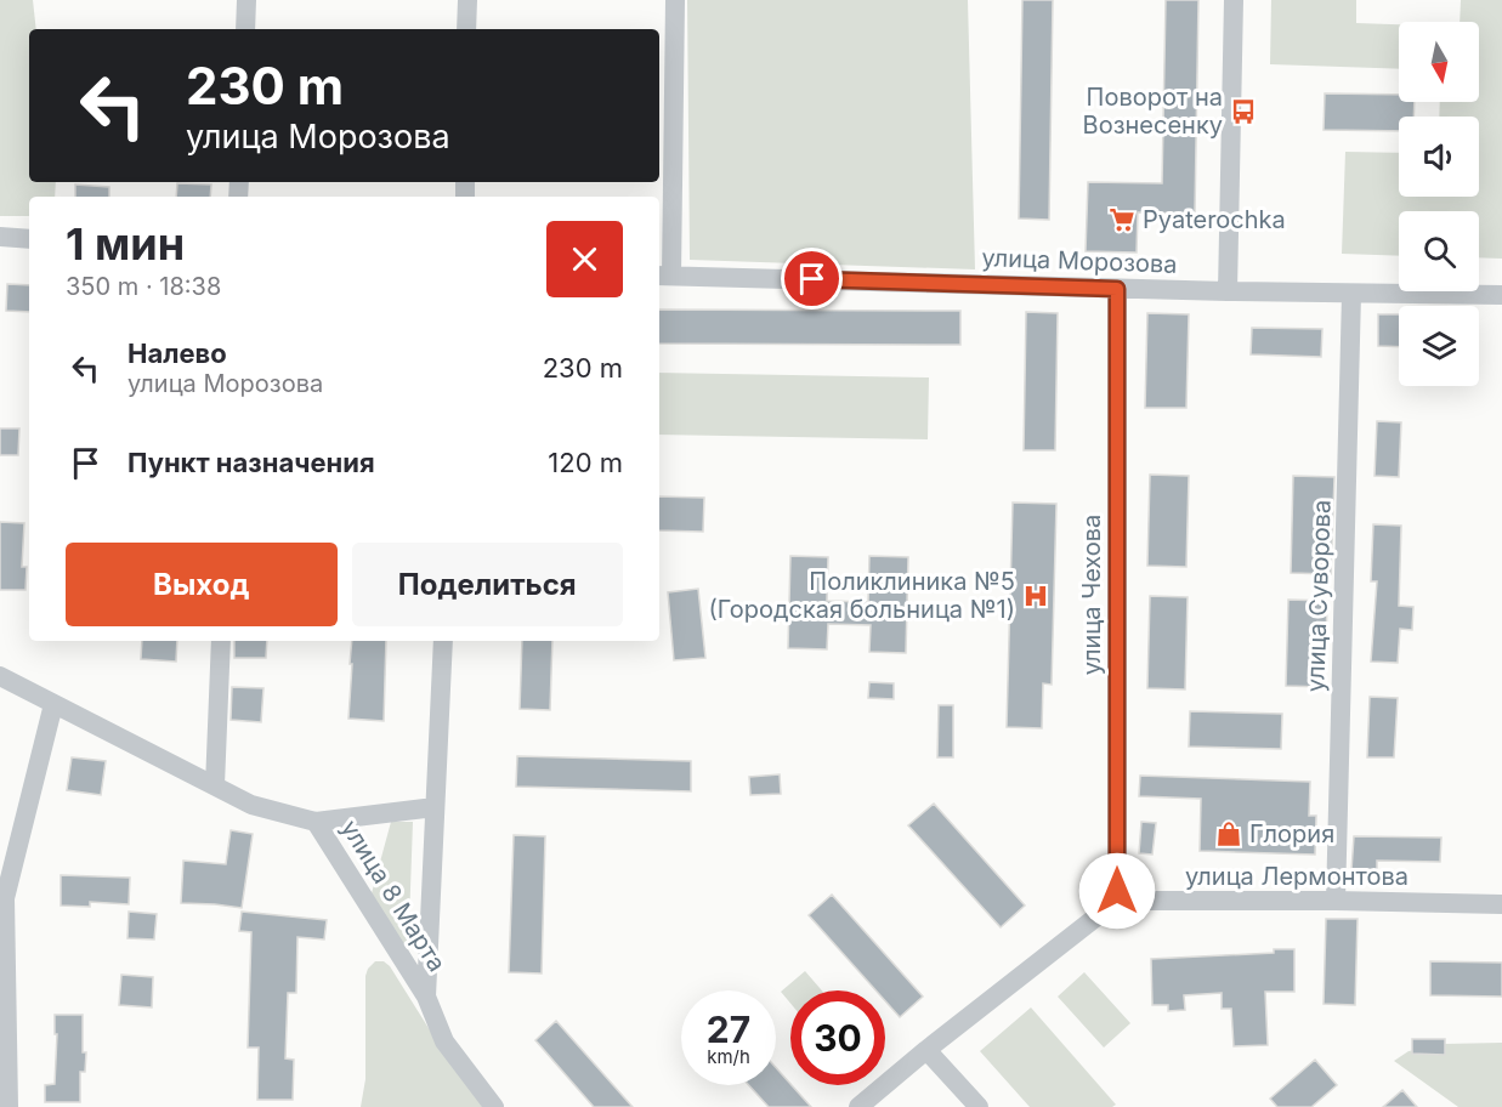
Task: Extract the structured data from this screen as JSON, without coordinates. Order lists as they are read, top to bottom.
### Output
{
  "streets": {
    "street": [
      "улица Морозова",
      "улица Чехова",
      "улица Суворова",
      "улица Лермонтова",
      "улица 8 Марта"
    ]
  },
  "crossings": [
    ["улица Морозова", "улица Чехова"],
    ["улица Морозова", "улица Суворова"],
    ["улица Чехова", "улица Лермонтова"],
    ["улица Суворова", "улица Лермонтова"]
  ],
  "places": {
    "bus stop": ["Поворот на Вознесенку"],
    "supermarket": ["Pyaterochka"],
    "hospital": ["Поликлиника №5 (Городская больница №1)"],
    "shop": ["Глория"]
  },
  "north": "bottom",
  "page": {
    "turn": ["230 m", "улица Морозова"],
    "heading": ["1 мин", "350 m · 18:38"],
    "list": [
      {
        "name": "Налево",
        "note": "улица Морозова",
        "value": "230 m"
      },
      {
        "name": "Пункт назначения",
        "value": "120 m"
      }
    ],
    "buttons": ["Выход", "Поделиться"],
    "speed": "27 km/h",
    "limit": "30"
  }
}
